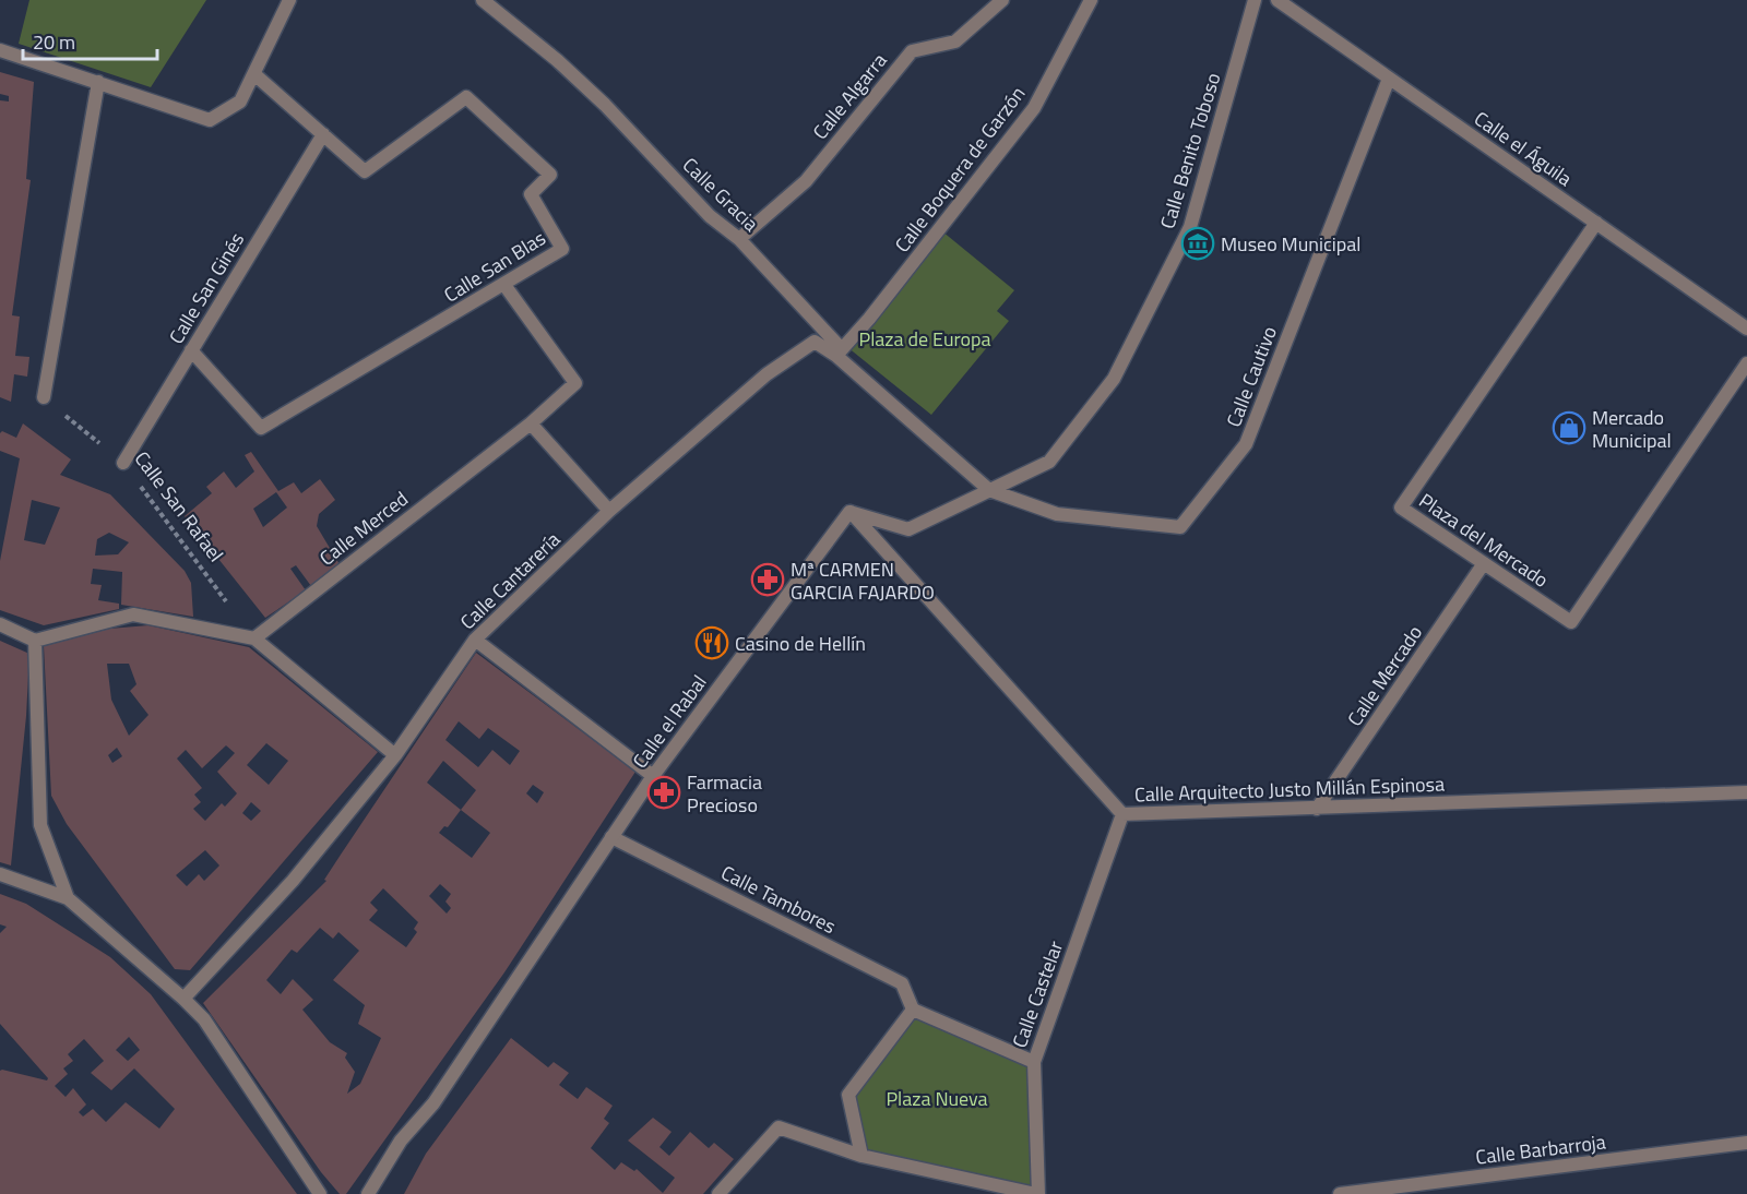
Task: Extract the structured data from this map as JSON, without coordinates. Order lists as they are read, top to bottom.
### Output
{
  "streets": {
    "street": [
      "Calle Algarra",
      "Calle el Águila",
      "Calle Benito Toboso",
      "Calle Boquera de Garzón",
      "Calle Gracia",
      "Calle San Blas",
      "Calle San Ginés",
      "Calle Cautivo",
      "Calle Merced",
      "Plaza del Mercado",
      "Calle Cantarería",
      "Calle Mercado",
      "Calle el Rabal",
      "Calle Arquitecto Justo Millán Espinosa",
      "Calle Tambores",
      "Calle Castelar",
      "Calle Barbarroja"
    ],
    "path": ["Calle San Rafael"]
  },
  "crossings": [
    ["Calle Algarra", "Calle Gracia"],
    ["Calle el Águila", "Calle Cautivo"],
    ["Calle el Águila", "Plaza del Mercado"],
    ["Calle Benito Toboso", "Calle Gracia"],
    ["Calle Benito Toboso", "Calle Cautivo"],
    ["Calle Boquera de Garzón", "Calle Gracia"],
    ["Calle Boquera de Garzón", "Calle Cantarería"],
    ["Calle Gracia", "Calle Cautivo"],
    ["Calle Gracia", "Calle Cantarería"],
    ["Calle San Blas", "Calle San Ginés"],
    ["Calle San Blas", "Calle Merced"],
    ["Calle San Ginés", "Calle San Rafael"],
    ["Calle San Rafael", "Calle Merced"],
    ["Plaza del Mercado", "Calle Mercado"],
    ["Calle Mercado", "Calle Arquitecto Justo Millán Espinosa"],
    ["Calle el Rabal", "Calle Arquitecto Justo Millán Espinosa"],
    ["Calle el Rabal", "Calle Tambores"],
    ["Calle Arquitecto Justo Millán Espinosa", "Calle Castelar"]
  ],
  "parks": ["Plaza de Europa", "Plaza Nueva"],
  "places": {
    "museum": ["Museo Municipal"],
    "shop": ["Mercado Municipal"],
    "pharmacy": ["Mª CARMEN GARCIA FAJARDO", "Farmacia Precioso"],
    "restaurant": ["Casino de Hellín"]
  },
  "scale_bar": "20 m"
}
